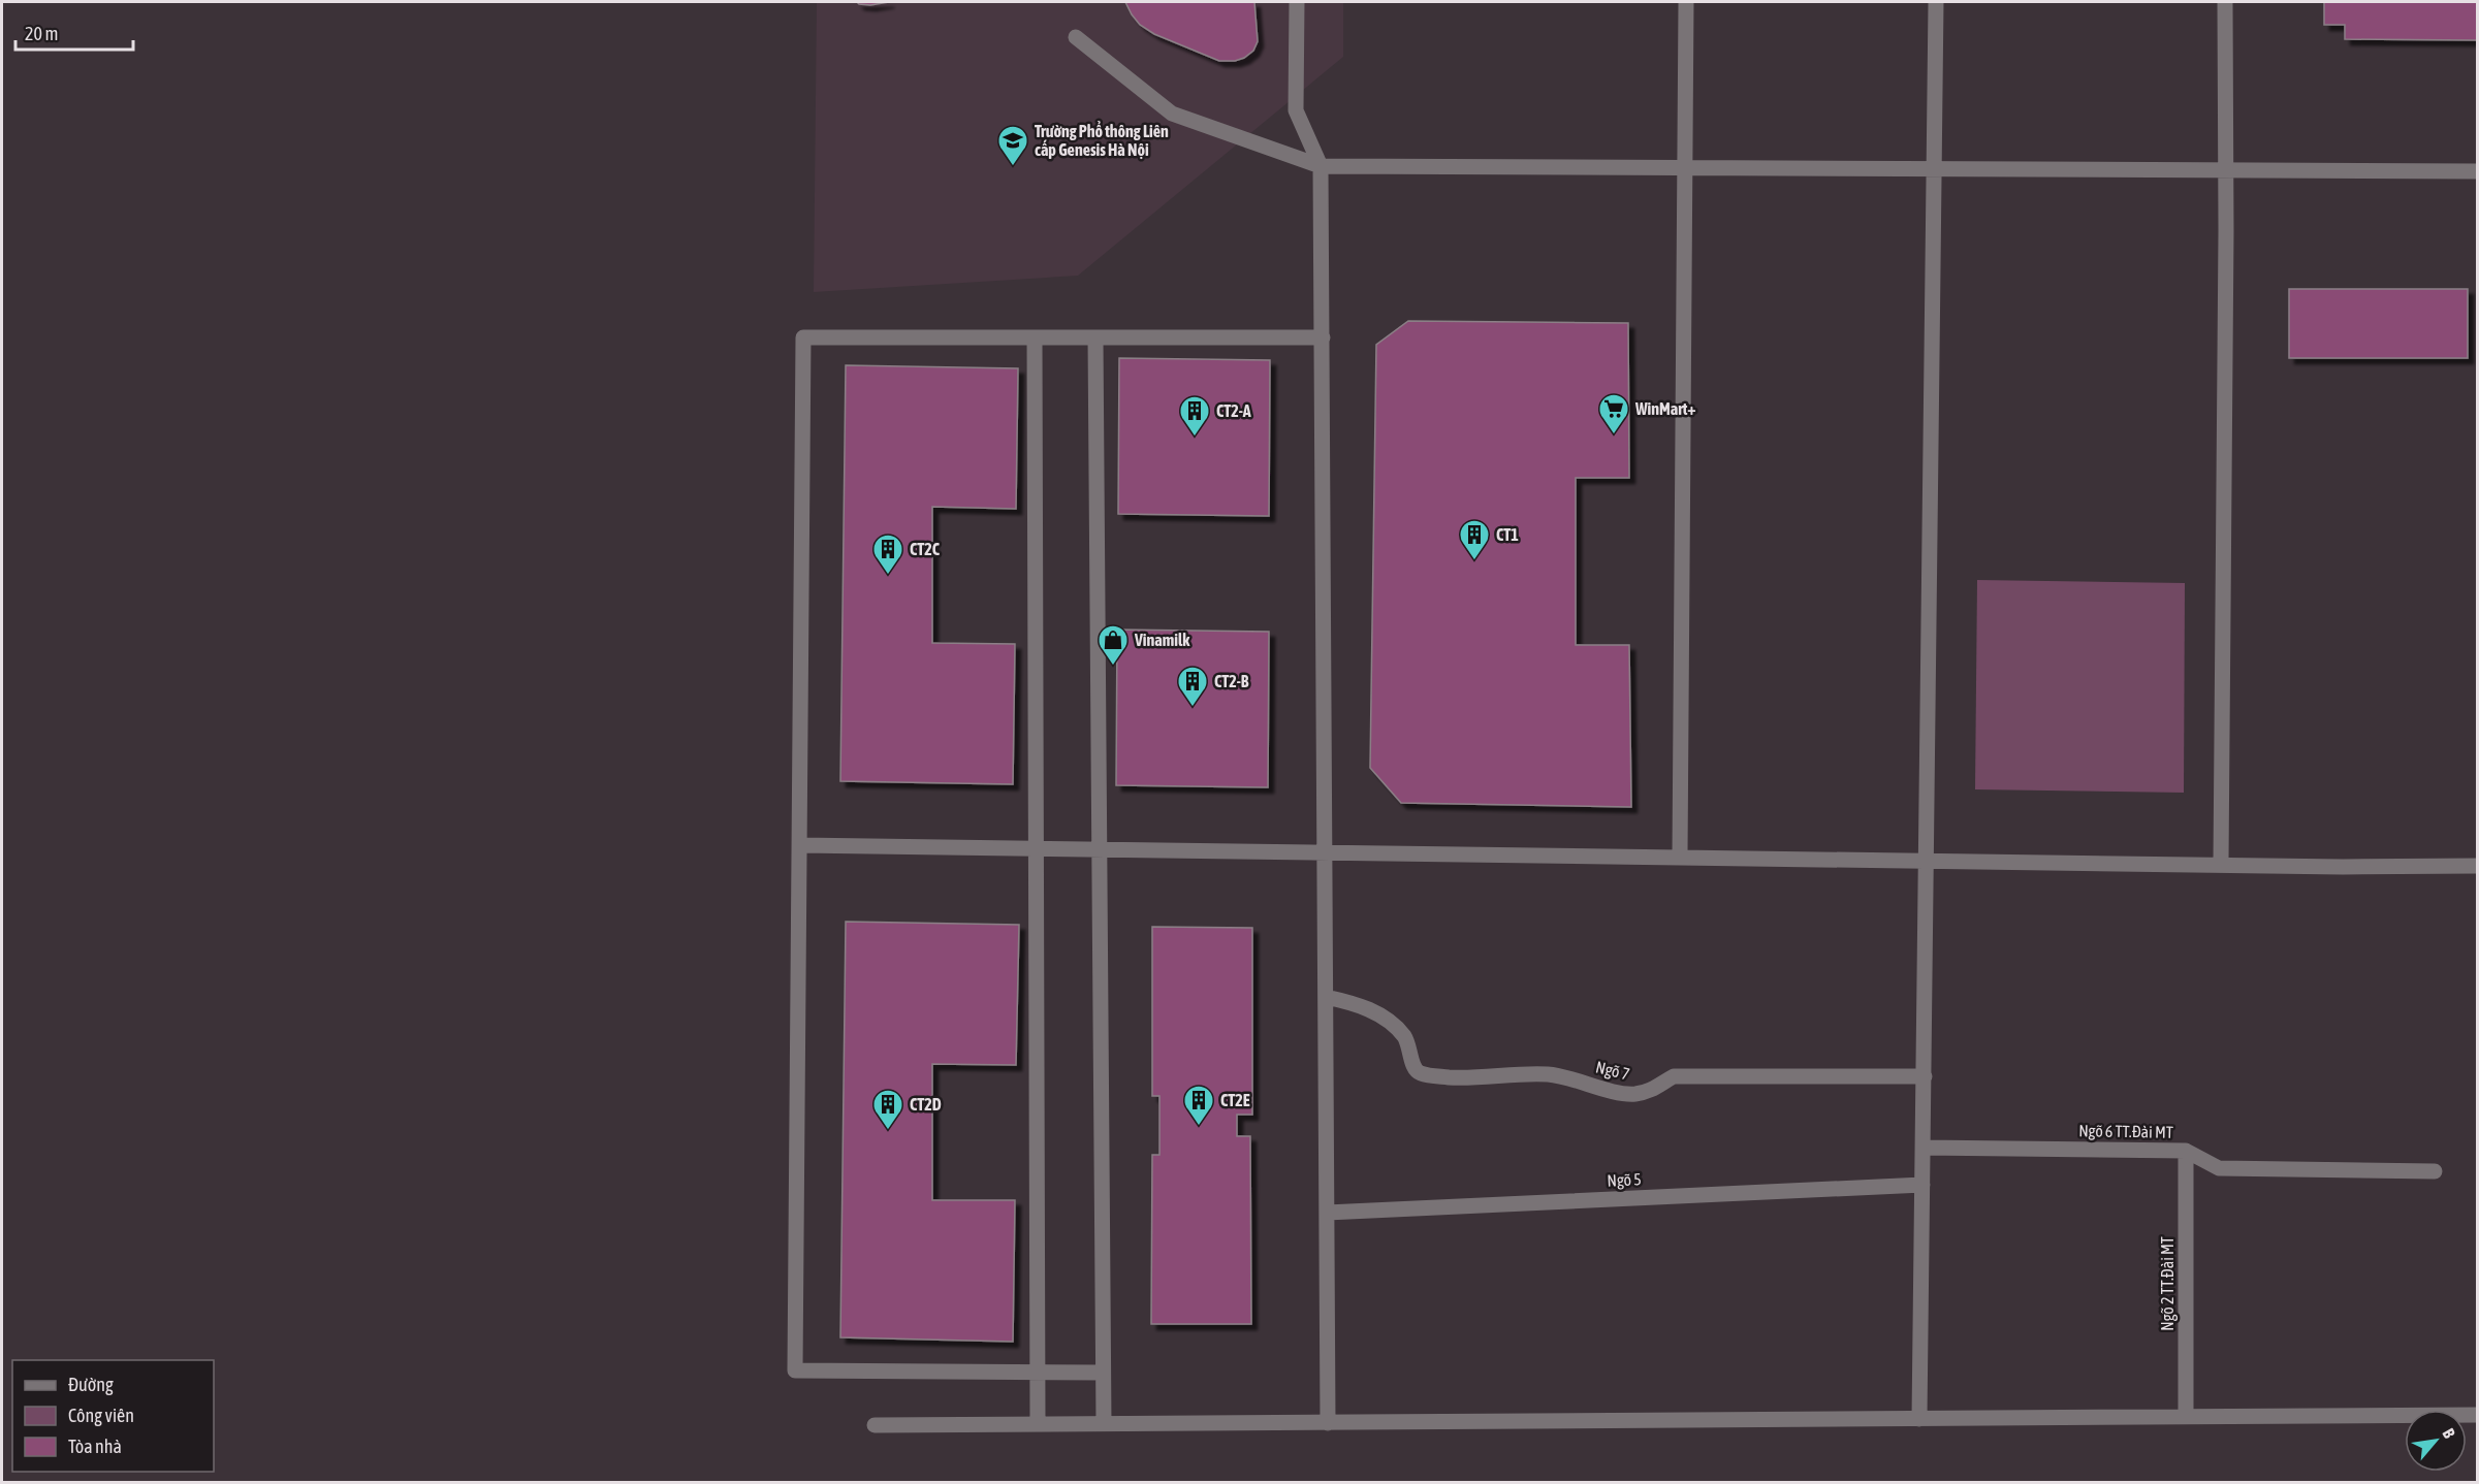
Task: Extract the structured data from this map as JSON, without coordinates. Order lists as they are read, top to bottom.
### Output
{
  "streets": {
    "street": [
      "Ngõ 7",
      "Ngõ 6 TT.Đài MT",
      "Ngõ 5",
      "Ngõ 2 TT.Đài MT"
    ]
  },
  "crossings": [
    ["Ngõ 6 TT.Đài MT", "Ngõ 2 TT.Đài MT"]
  ],
  "places": {
    "school or university": ["Trường Phổ thông Liên cấp Genesis Hà Nội"],
    "supermarket": ["WinMart+"],
    "building": [
      "CT2-A",
      "CT1",
      "CT2C",
      "CT2-B",
      "CT2E",
      "CT2D"
    ],
    "shop": ["Vinamilk"]
  },
  "legend": ["Đường", "Công viên", "Tòa nhà"],
  "scale_bar": "20 m",
  "north": "top right"
}
